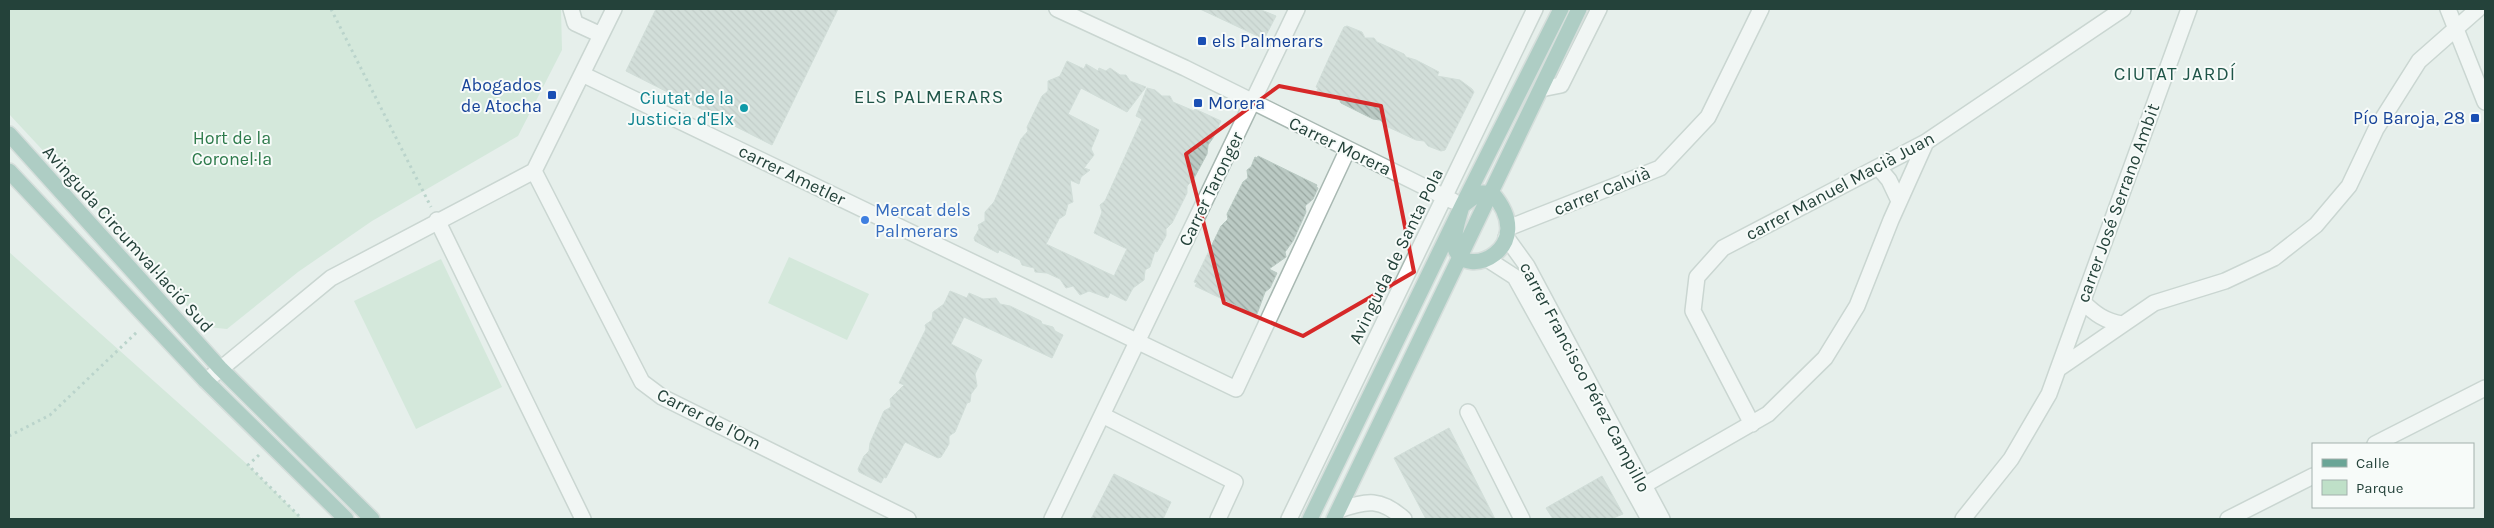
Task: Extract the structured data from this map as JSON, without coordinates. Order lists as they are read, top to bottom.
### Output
{
  "streets": {
    "main road": ["Avinguda Circumval·lació Sud", "Avinguda de Santa Pola"],
    "street": [
      "Carrer Morera",
      "carrer Ametler",
      "carrer Manuel Macià Juan",
      "Carrer Taronger",
      "carrer Calvià",
      "carrer José Serrano Ambit",
      "carrer Francisco Pérez Campillo",
      "Carrer de l'Om"
    ]
  },
  "crossings": [
    ["Carrer Morera", "Carrer Taronger"],
    ["Carrer Morera", "Avinguda de Santa Pola"],
    ["carrer Ametler", "Carrer Taronger"],
    ["carrer Calvià", "carrer Francisco Pérez Campillo"]
  ],
  "districts": ["CIUTAT JARDÍ", "ELS PALMERARS"],
  "parks": ["Hort de la Coronel·la"],
  "places": {
    "transit": [
      "els Palmerars",
      "Abogados de Atocha",
      "Morera",
      "Pío Baroja, 28"
    ],
    "other": ["Ciutat de la Justicia d'Elx", "Mercat dels Palmerars"]
  },
  "legend": ["Calle", "Parque"]
}
